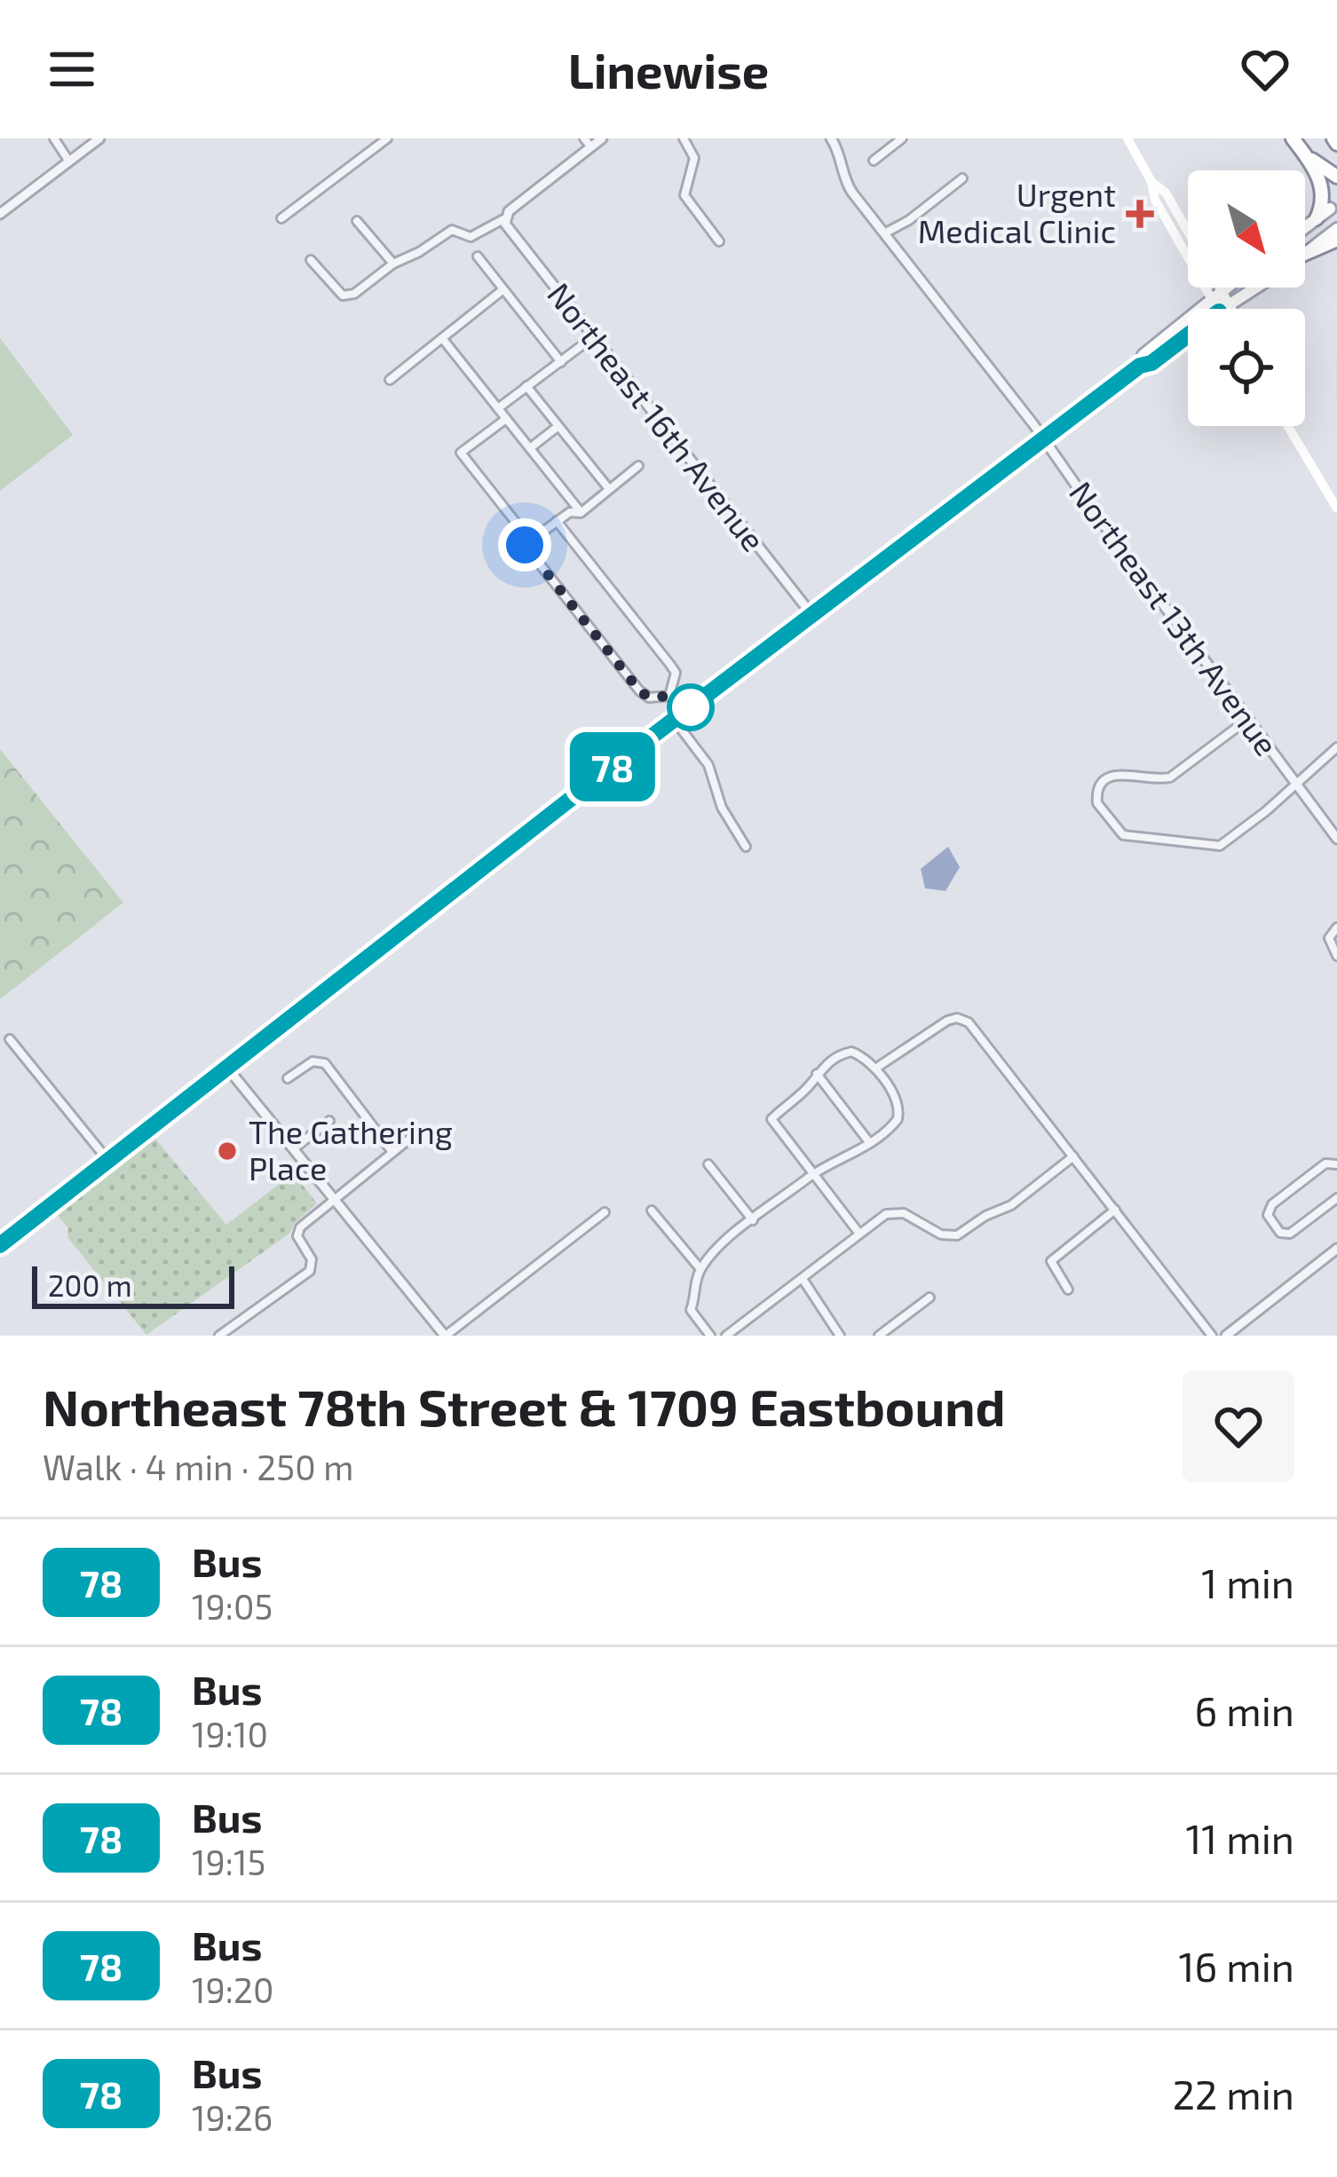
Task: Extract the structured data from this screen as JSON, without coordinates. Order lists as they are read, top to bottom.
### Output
{
  "streets": {
    "street": ["Northeast 16th Avenue", "Northeast 13th Avenue"]
  },
  "places": {
    "health": ["Urgent Medical Clinic"],
    "other": ["The Gathering Place"]
  },
  "lines": ["bus line 78"],
  "scale_bar": "200 m",
  "north": "bottom right",
  "page": {
    "header": "Linewise",
    "on_map": "78",
    "scale": "200 m",
    "heading": ["Northeast 78th Street & 1709 Eastbound", "Walk · 4 min · 250 m"],
    "list": [
      {
        "mark": "78",
        "name": "Bus",
        "note": "19:05",
        "value": "1 min"
      },
      {
        "mark": "78",
        "name": "Bus",
        "note": "19:10",
        "value": "6 min"
      },
      {
        "mark": "78",
        "name": "Bus",
        "note": "19:15",
        "value": "11 min"
      },
      {
        "mark": "78",
        "name": "Bus",
        "note": "19:20",
        "value": "16 min"
      },
      {
        "mark": "78",
        "name": "Bus",
        "note": "19:26",
        "value": "22 min"
      }
    ]
  }
}
